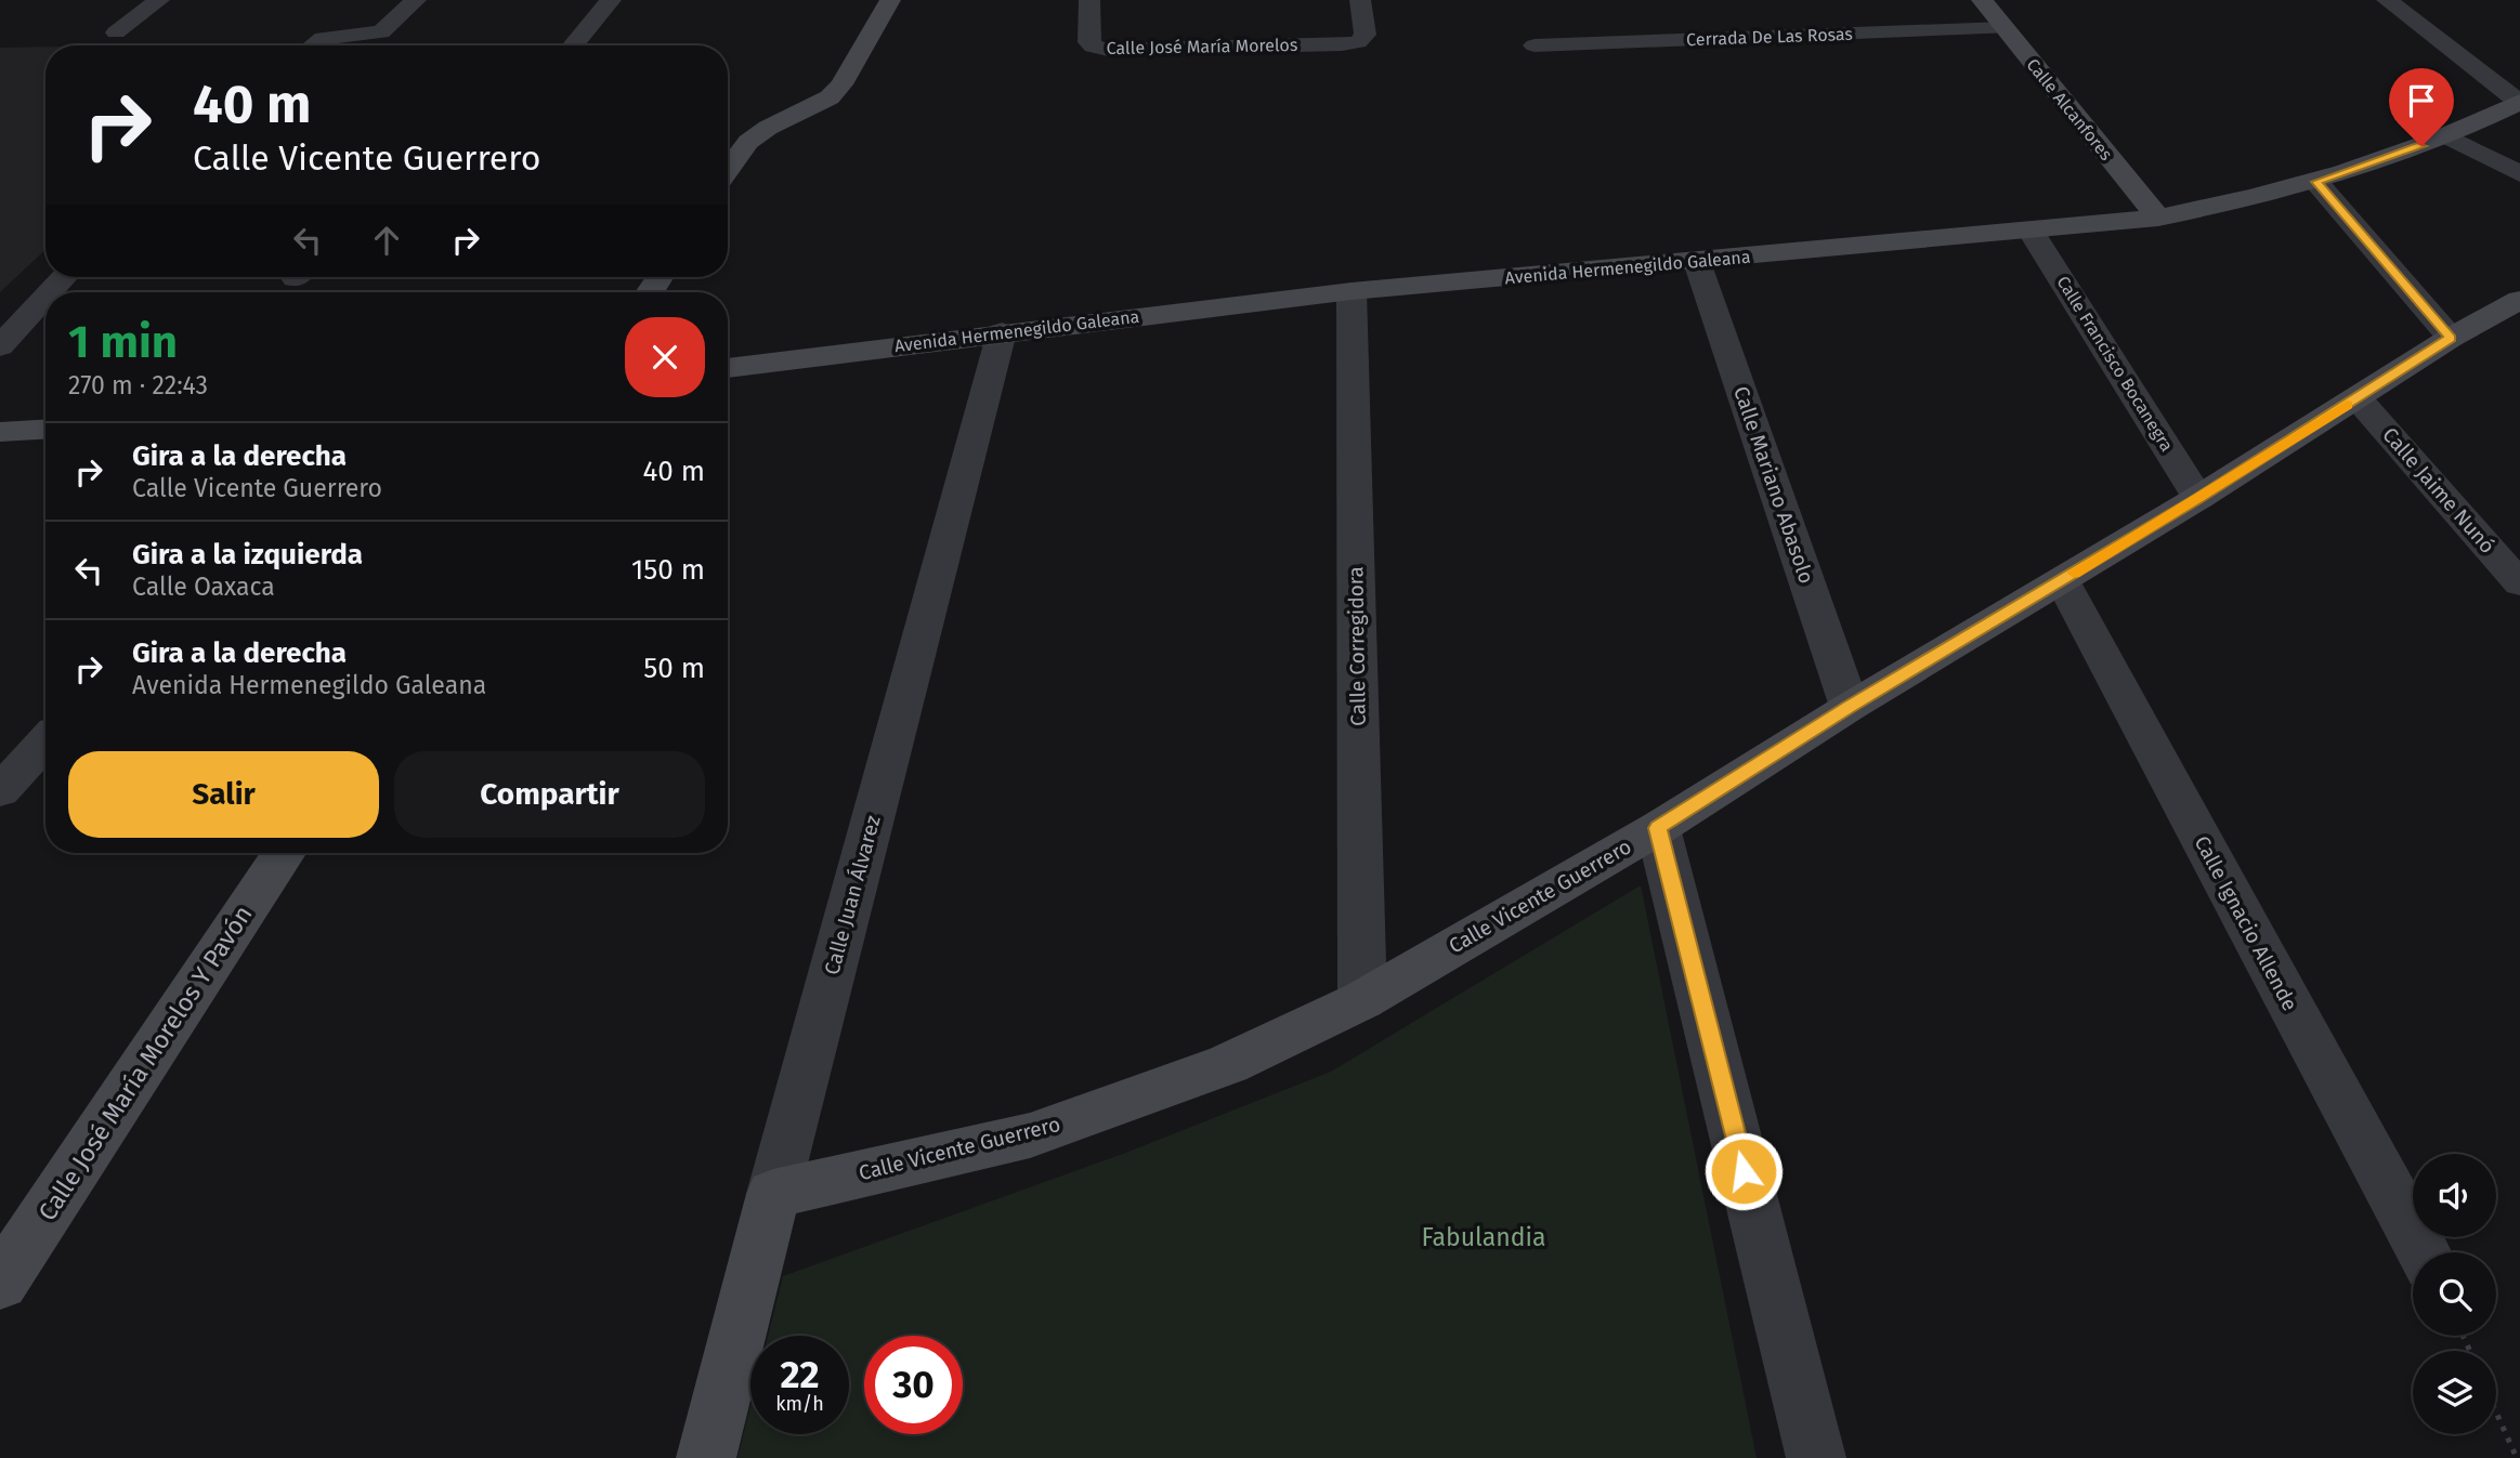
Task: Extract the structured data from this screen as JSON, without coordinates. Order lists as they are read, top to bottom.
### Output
{
  "streets": {
    "street": [
      "Cerrada De Las Rosas",
      "Calle José María Morelos",
      "Calle Alcanfores",
      "Avenida Hermenegildo Galeana",
      "Calle Francisco Bocanegra",
      "Calle Mariano Abasolo",
      "Calle Jaime Nunó",
      "Calle Corregidora",
      "Calle Juan Álvarez",
      "Calle Vicente Guerrero",
      "Calle Ignacio Allende",
      "Calle José María Morelos Y Pavón"
    ]
  },
  "crossings": [
    ["Cerrada De Las Rosas", "Calle Alcanfores"],
    ["Calle Alcanfores", "Avenida Hermenegildo Galeana"],
    ["Avenida Hermenegildo Galeana", "Calle Francisco Bocanegra"],
    ["Avenida Hermenegildo Galeana", "Calle Mariano Abasolo"],
    ["Avenida Hermenegildo Galeana", "Calle Corregidora"],
    ["Avenida Hermenegildo Galeana", "Calle Juan Álvarez"],
    ["Calle Francisco Bocanegra", "Calle Vicente Guerrero"],
    ["Calle Mariano Abasolo", "Calle Vicente Guerrero"],
    ["Calle Jaime Nunó", "Calle Vicente Guerrero"],
    ["Calle Corregidora", "Calle Vicente Guerrero"],
    ["Calle Juan Álvarez", "Calle Vicente Guerrero"],
    ["Calle Vicente Guerrero", "Calle Ignacio Allende"]
  ],
  "parks": ["Fabulandia"],
  "page": {
    "turn": ["40 m", "Calle Vicente Guerrero"],
    "heading": ["1 min", "270 m · 22:43"],
    "list": [
      {
        "name": "Gira a la derecha",
        "note": "Calle Vicente Guerrero",
        "value": "40 m"
      },
      {
        "name": "Gira a la izquierda",
        "note": "Calle Oaxaca",
        "value": "150 m"
      },
      {
        "name": "Gira a la derecha",
        "note": "Avenida Hermenegildo Galeana",
        "value": "50 m"
      }
    ],
    "buttons": ["Salir", "Compartir"],
    "speed": "22 km/h",
    "limit": "30"
  }
}
